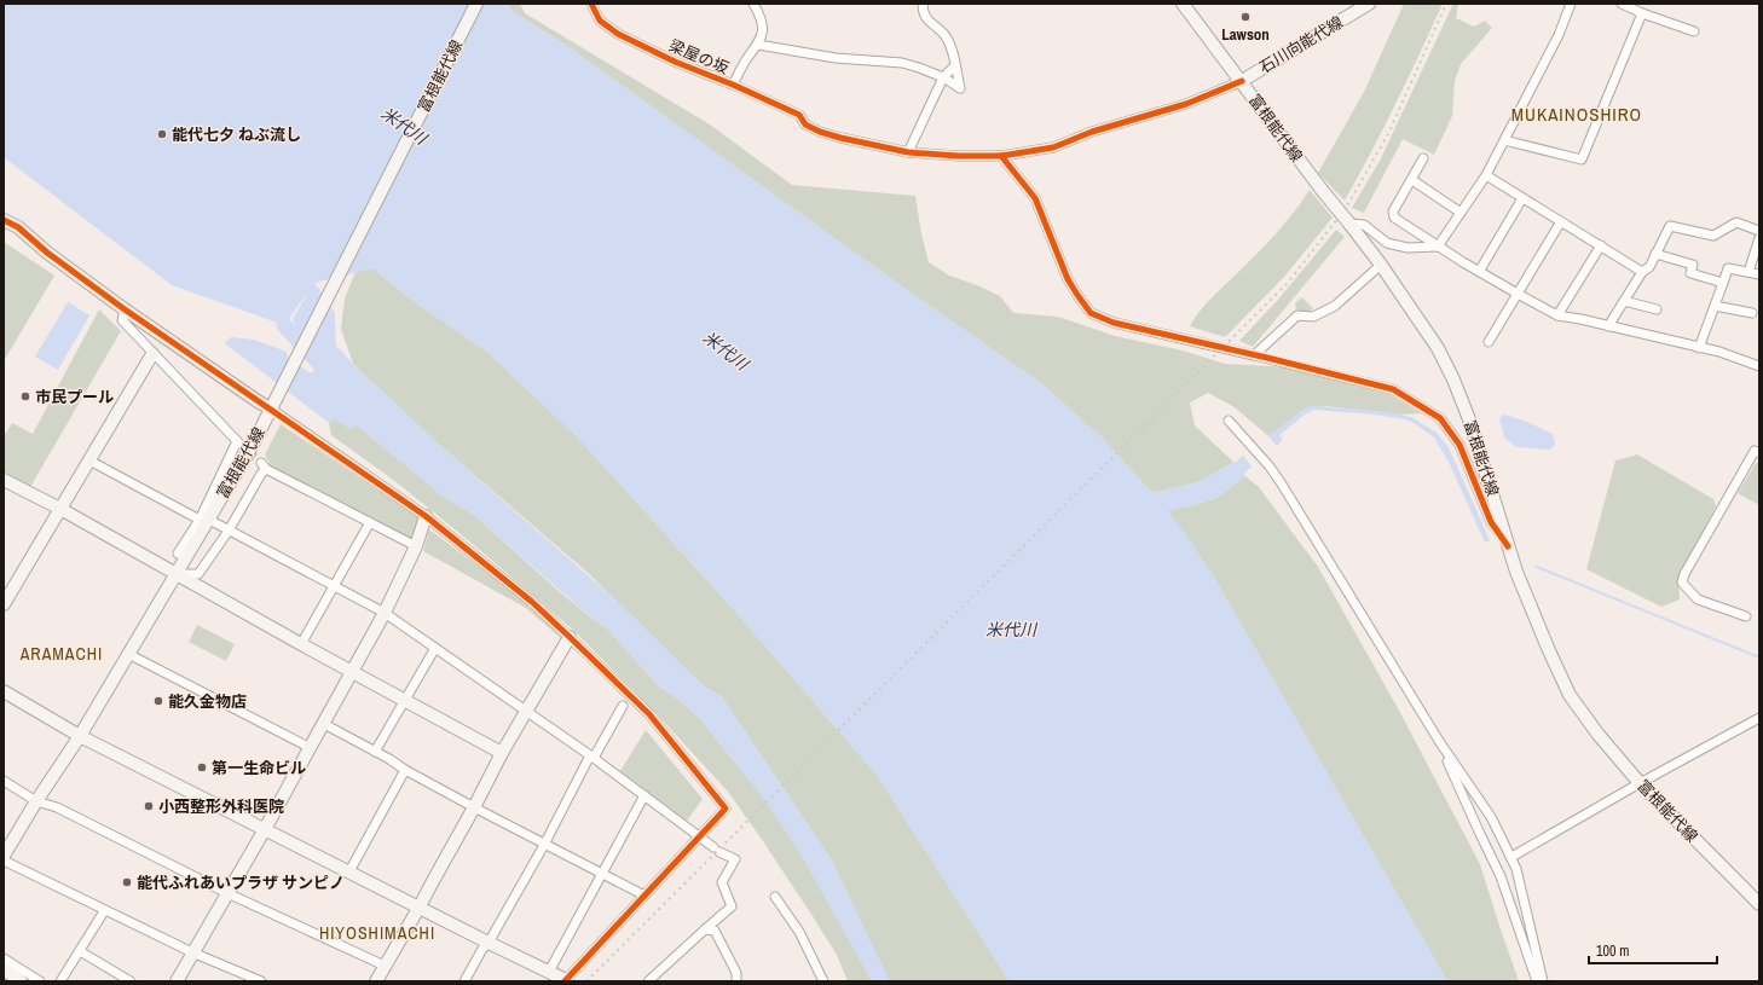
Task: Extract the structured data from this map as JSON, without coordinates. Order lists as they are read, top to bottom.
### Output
{
  "streets": {
    "street": ["石川向能代線", "梁屋の坂", "富根能代線"]
  },
  "crossings": [
    ["石川向能代線", "梁屋の坂"],
    ["石川向能代線", "富根能代線"],
    ["梁屋の坂", "富根能代線"]
  ],
  "districts": ["MUKAINOSHIRO", "ARAMACHI", "HIYOSHIMACHI"],
  "water": ["米代川"],
  "places": [
    "Lawson",
    "能代七夕 ねぶ流し",
    "市民プール",
    "能久金物店",
    "第一生命ビル",
    "小西整形外科医院",
    "能代ふれあいプラザ サンピノ"
  ],
  "scale_bar": "100 m"
}
